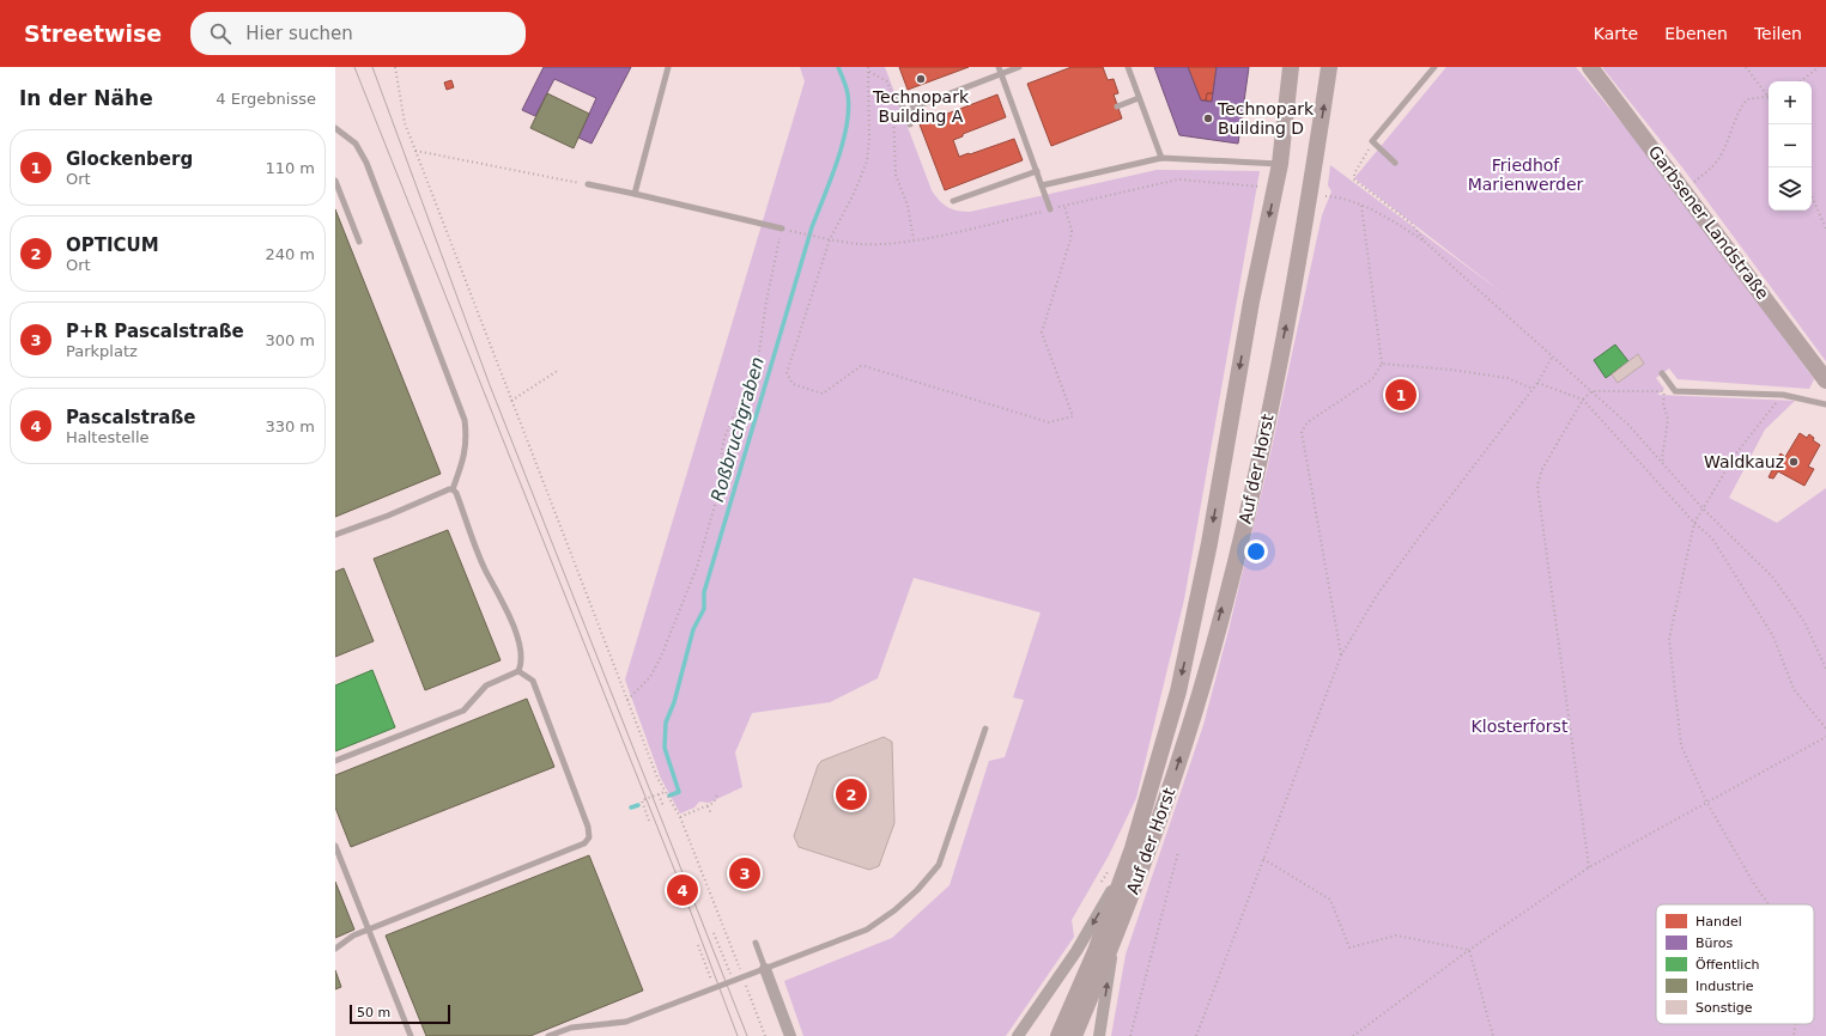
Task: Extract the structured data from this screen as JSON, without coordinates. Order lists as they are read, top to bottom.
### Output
{
  "streets": {
    "street": ["Garbsener Landstraße", "Auf der Horst"]
  },
  "water": ["Roßbruchgraben"],
  "parks": ["Friedhof Marienwerder", "Klosterforst"],
  "places": ["Technopark Building A", "Technopark Building D", "Waldkauz"],
  "legend": [
    "Handel",
    "Büros",
    "Öffentlich",
    "Industrie",
    "Sonstige"
  ],
  "scale_bar": "50 m",
  "page": {
    "header": "Streetwise",
    "search": "Hier suchen",
    "nav": ["Karte", "Ebenen", "Teilen"],
    "heading": ["In der Nähe", "4 Ergebnisse"],
    "map_buttons": ["+", "−"],
    "list": [
      {
        "mark": "1",
        "name": "Glockenberg",
        "note": "Ort",
        "value": "110 m"
      },
      {
        "mark": "2",
        "name": "OPTICUM",
        "note": "Ort",
        "value": "240 m"
      },
      {
        "mark": "3",
        "name": "P+R Pascalstraße",
        "note": "Parkplatz",
        "value": "300 m"
      },
      {
        "mark": "4",
        "name": "Pascalstraße",
        "note": "Haltestelle",
        "value": "330 m"
      }
    ],
    "pins": [
      "1",
      "2",
      "3",
      "4"
    ],
    "scale": "50 m"
  }
}
